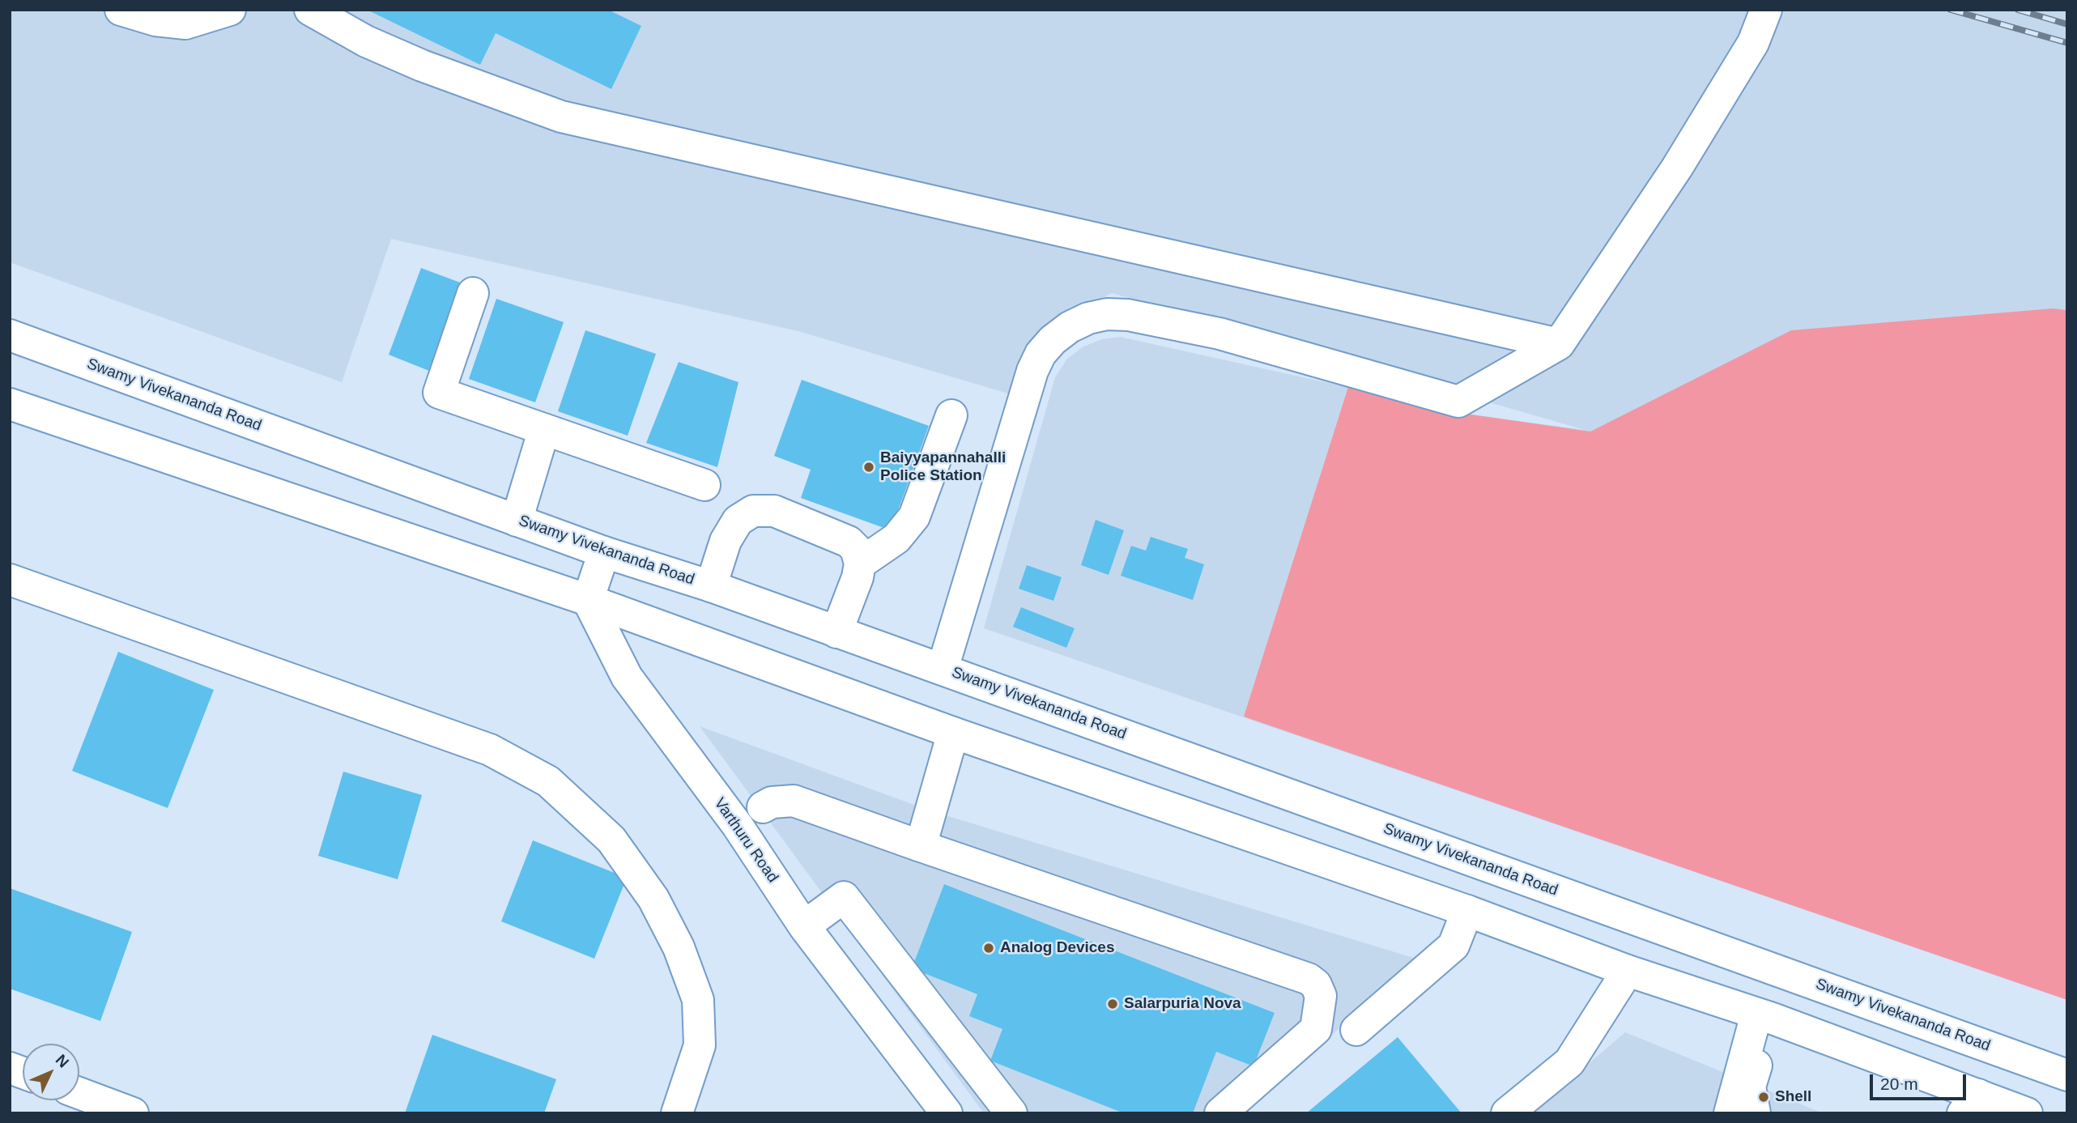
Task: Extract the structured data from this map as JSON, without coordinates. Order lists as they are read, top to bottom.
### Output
{
  "streets": {
    "main road": ["Swamy Vivekananda Road", "Varthuru Road"]
  },
  "places": [
    "Baiyyapannahalli Police Station",
    "Analog Devices",
    "Salarpuria Nova",
    "Shell"
  ],
  "scale_bar": "20 m",
  "north": "top right"
}
